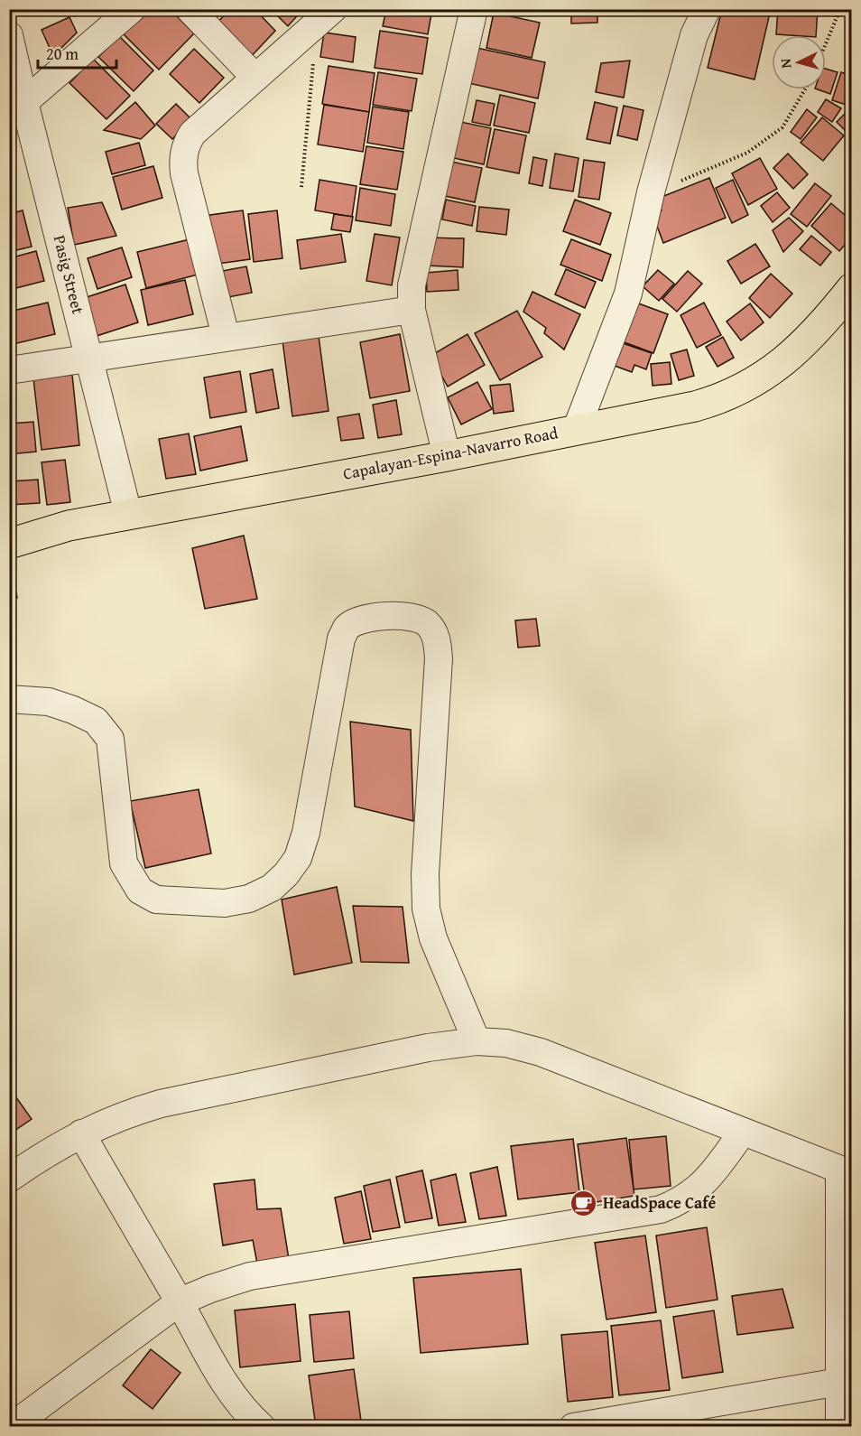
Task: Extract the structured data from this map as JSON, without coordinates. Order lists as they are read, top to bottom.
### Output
{
  "streets": {
    "main road": ["Capalayan-Espina-Navarro Road"],
    "street": ["Pasig Street"]
  },
  "crossings": [
    ["Pasig Street", "Capalayan-Espina-Navarro Road"]
  ],
  "places": {
    "cafe": ["HeadSpace Café"]
  },
  "scale_bar": "20 m",
  "north": "left"
}
